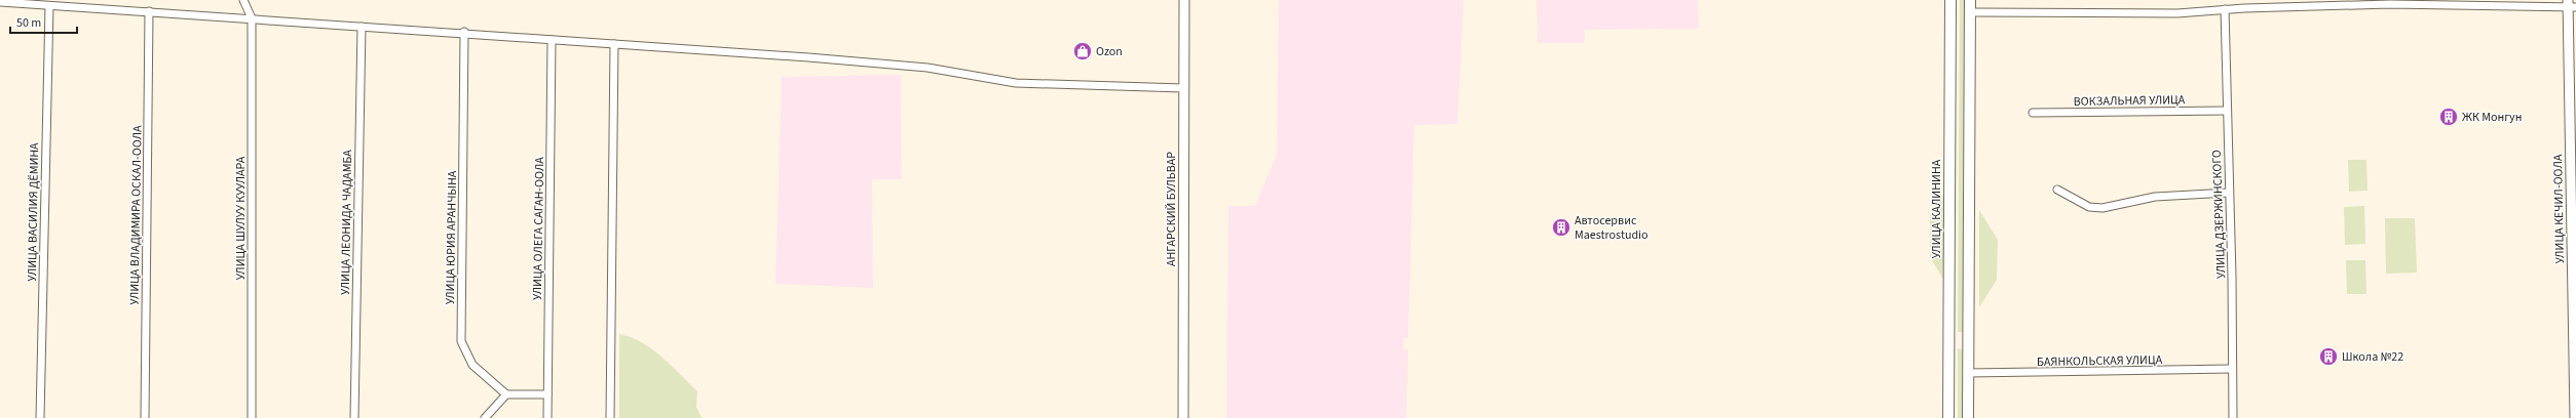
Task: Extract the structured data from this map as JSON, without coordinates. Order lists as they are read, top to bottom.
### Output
{
  "streets": {
    "main road": ["УЛИЦА КАЛИНИНА"],
    "street": [
      "ВОКЗАЛЬНАЯ УЛИЦА",
      "АНГАРСКИЙ БУЛЬВАР",
      "УЛИЦА КЕЧИЛ-ООЛА",
      "УЛИЦА ВАСИЛИЯ ДЁМИНА",
      "УЛИЦА ДЗЕРЖИНСКОГО",
      "УЛИЦА ВЛАДИМИРА ОСКАЛ-ООЛА",
      "УЛИЦА ШУЛУУ КУУЛАРА",
      "УЛИЦА ЛЕОНИДА ЧАДАМБА",
      "УЛИЦА ОЛЕГА САГАН-ООЛА",
      "УЛИЦА ЮРИЯ АРАНЧЫНА",
      "БАЯНКОЛЬСКАЯ УЛИЦА"
    ]
  },
  "crossings": [
    ["ВОКЗАЛЬНАЯ УЛИЦА", "УЛИЦА ДЗЕРЖИНСКОГО"],
    ["УЛИЦА ДЗЕРЖИНСКОГО", "БАЯНКОЛЬСКАЯ УЛИЦА"]
  ],
  "places": {
    "shop": ["Ozon"],
    "building": ["ЖК Монгун", "Автосервис Maestrostudio", "Школа №22"]
  },
  "scale_bar": "50 m"
}
